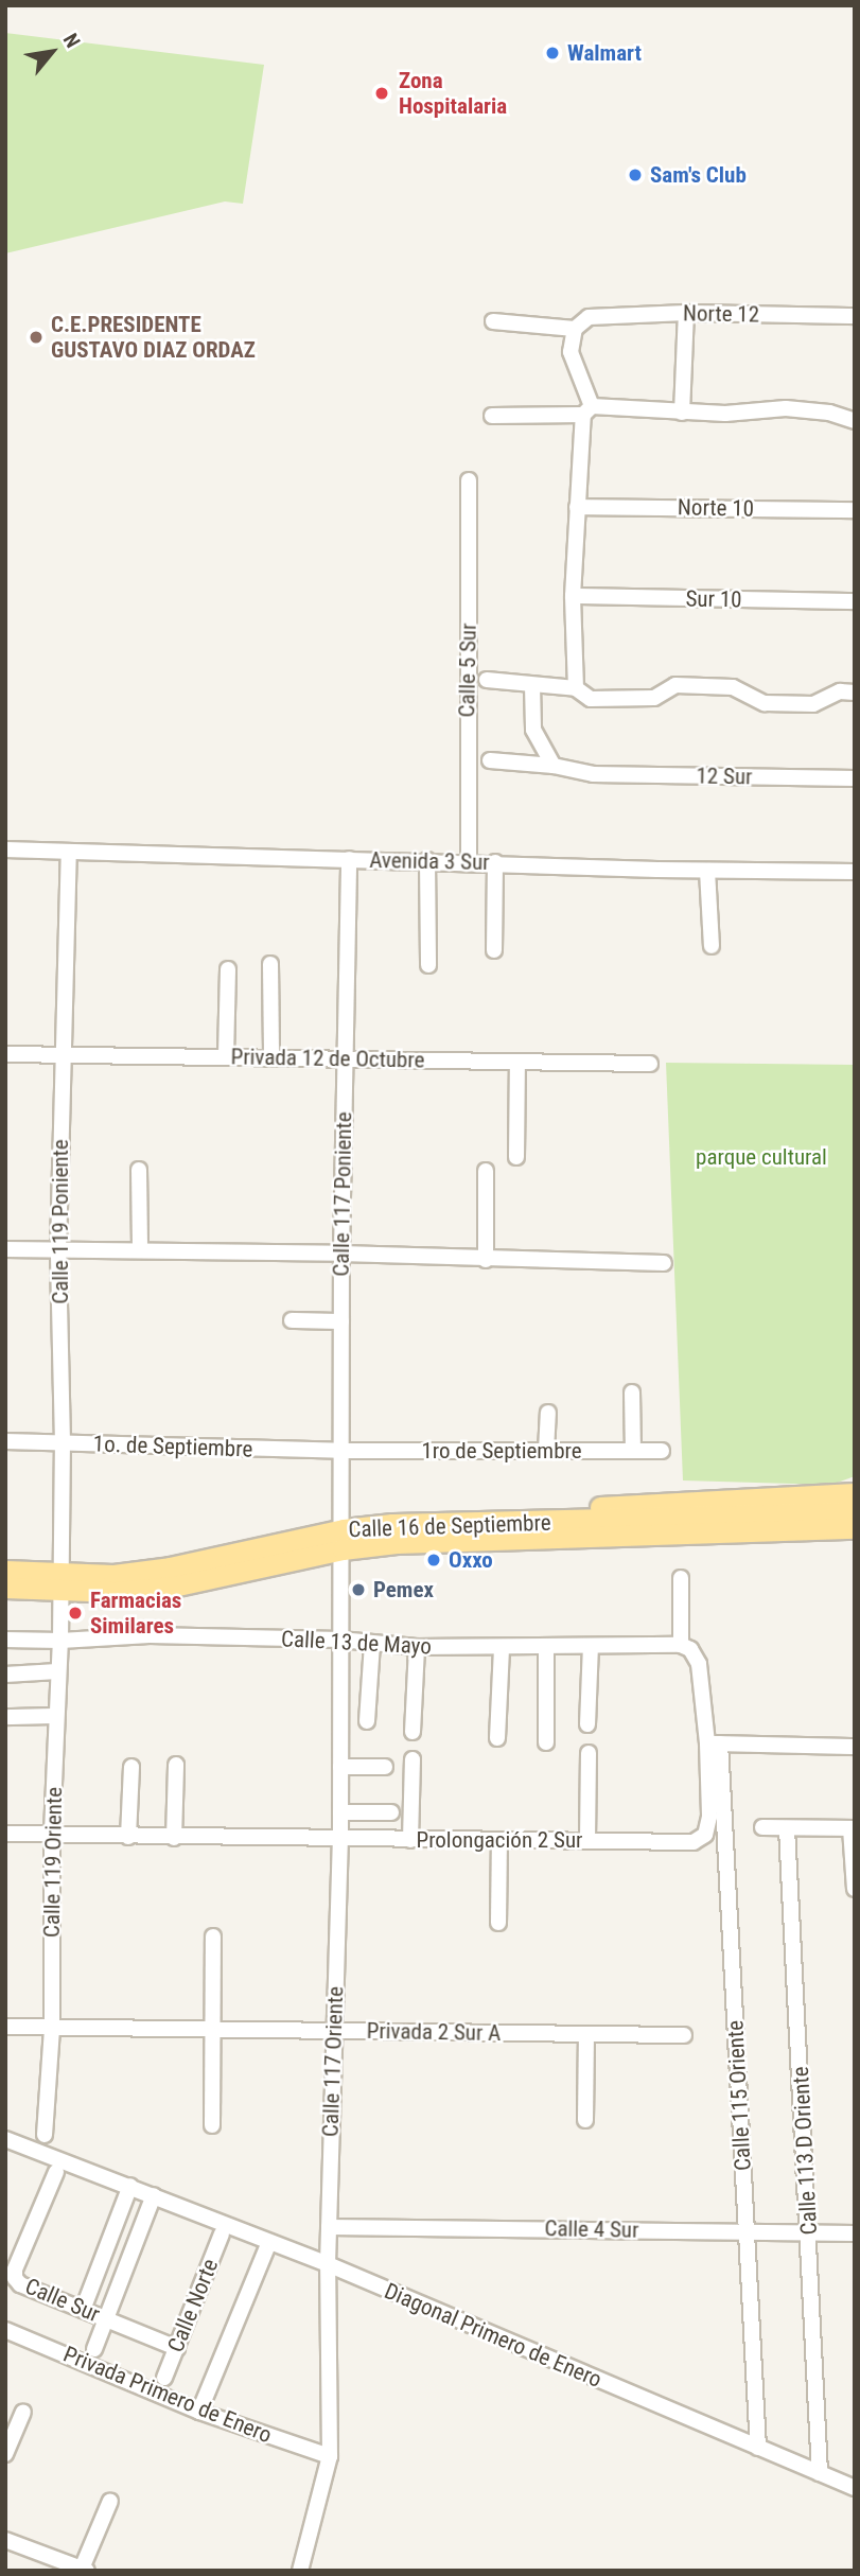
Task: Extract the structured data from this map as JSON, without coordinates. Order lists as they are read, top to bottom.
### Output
{
  "streets": {
    "main road": ["Calle 16 de Septiembre"],
    "street": [
      "Norte 12",
      "Norte 10",
      "Sur 10",
      "Calle 5 Sur",
      "12 Sur",
      "Avenida 3 Sur",
      "Privada 12 de Octubre",
      "Calle 117 Poniente",
      "Calle 119 Poniente",
      "1o. de Septiembre",
      "1ro de Septiembre",
      "Calle 13 de Mayo",
      "Prolongación 2 Sur",
      "Calle 119 Oriente",
      "Privada 2 Sur A",
      "Calle 117 Oriente",
      "Calle 115 Oriente",
      "Calle 113 D Oriente",
      "Calle 4 Sur",
      "Calle Sur",
      "Calle Norte",
      "Diagonal Primero de Enero",
      "Privada Primero de Enero"
    ]
  },
  "crossings": [
    ["Calle 5 Sur", "Avenida 3 Sur"],
    ["Avenida 3 Sur", "Calle 117 Poniente"],
    ["Avenida 3 Sur", "Calle 119 Poniente"],
    ["Privada 12 de Octubre", "Calle 117 Poniente"],
    ["Privada 12 de Octubre", "Calle 119 Poniente"],
    ["Calle 117 Poniente", "1o. de Septiembre"],
    ["Calle 117 Poniente", "1ro de Septiembre"],
    ["Calle 117 Poniente", "Calle 16 de Septiembre"],
    ["Calle 117 Poniente", "Calle 117 Oriente"],
    ["Calle 119 Poniente", "1o. de Septiembre"],
    ["Calle 119 Poniente", "Calle 16 de Septiembre"],
    ["Calle 119 Poniente", "Calle 119 Oriente"],
    ["1o. de Septiembre", "1ro de Septiembre"],
    ["Calle 16 de Septiembre", "Calle 119 Oriente"],
    ["Calle 16 de Septiembre", "Calle 117 Oriente"],
    ["Calle 13 de Mayo", "Calle 119 Oriente"],
    ["Calle 13 de Mayo", "Calle 117 Oriente"],
    ["Calle 13 de Mayo", "Calle 115 Oriente"],
    ["Prolongación 2 Sur", "Calle 119 Oriente"],
    ["Prolongación 2 Sur", "Calle 117 Oriente"],
    ["Prolongación 2 Sur", "Calle 115 Oriente"],
    ["Calle 119 Oriente", "Privada 2 Sur A"],
    ["Privada 2 Sur A", "Calle 117 Oriente"],
    ["Calle 117 Oriente", "Calle 4 Sur"],
    ["Calle 117 Oriente", "Diagonal Primero de Enero"],
    ["Calle 117 Oriente", "Privada Primero de Enero"],
    ["Calle 115 Oriente", "Calle 4 Sur"],
    ["Calle 115 Oriente", "Diagonal Primero de Enero"],
    ["Calle 113 D Oriente", "Calle 4 Sur"],
    ["Calle 113 D Oriente", "Diagonal Primero de Enero"],
    ["Calle Sur", "Calle Norte"]
  ],
  "parks": ["parque cultural"],
  "places": [
    "Walmart",
    "Zona Hospitalaria",
    "Sam's Club",
    "C.E.PRESIDENTE GUSTAVO DIAZ ORDAZ",
    "Oxxo",
    "Pemex",
    "Farmacias Similares"
  ],
  "north": "top right"
}
